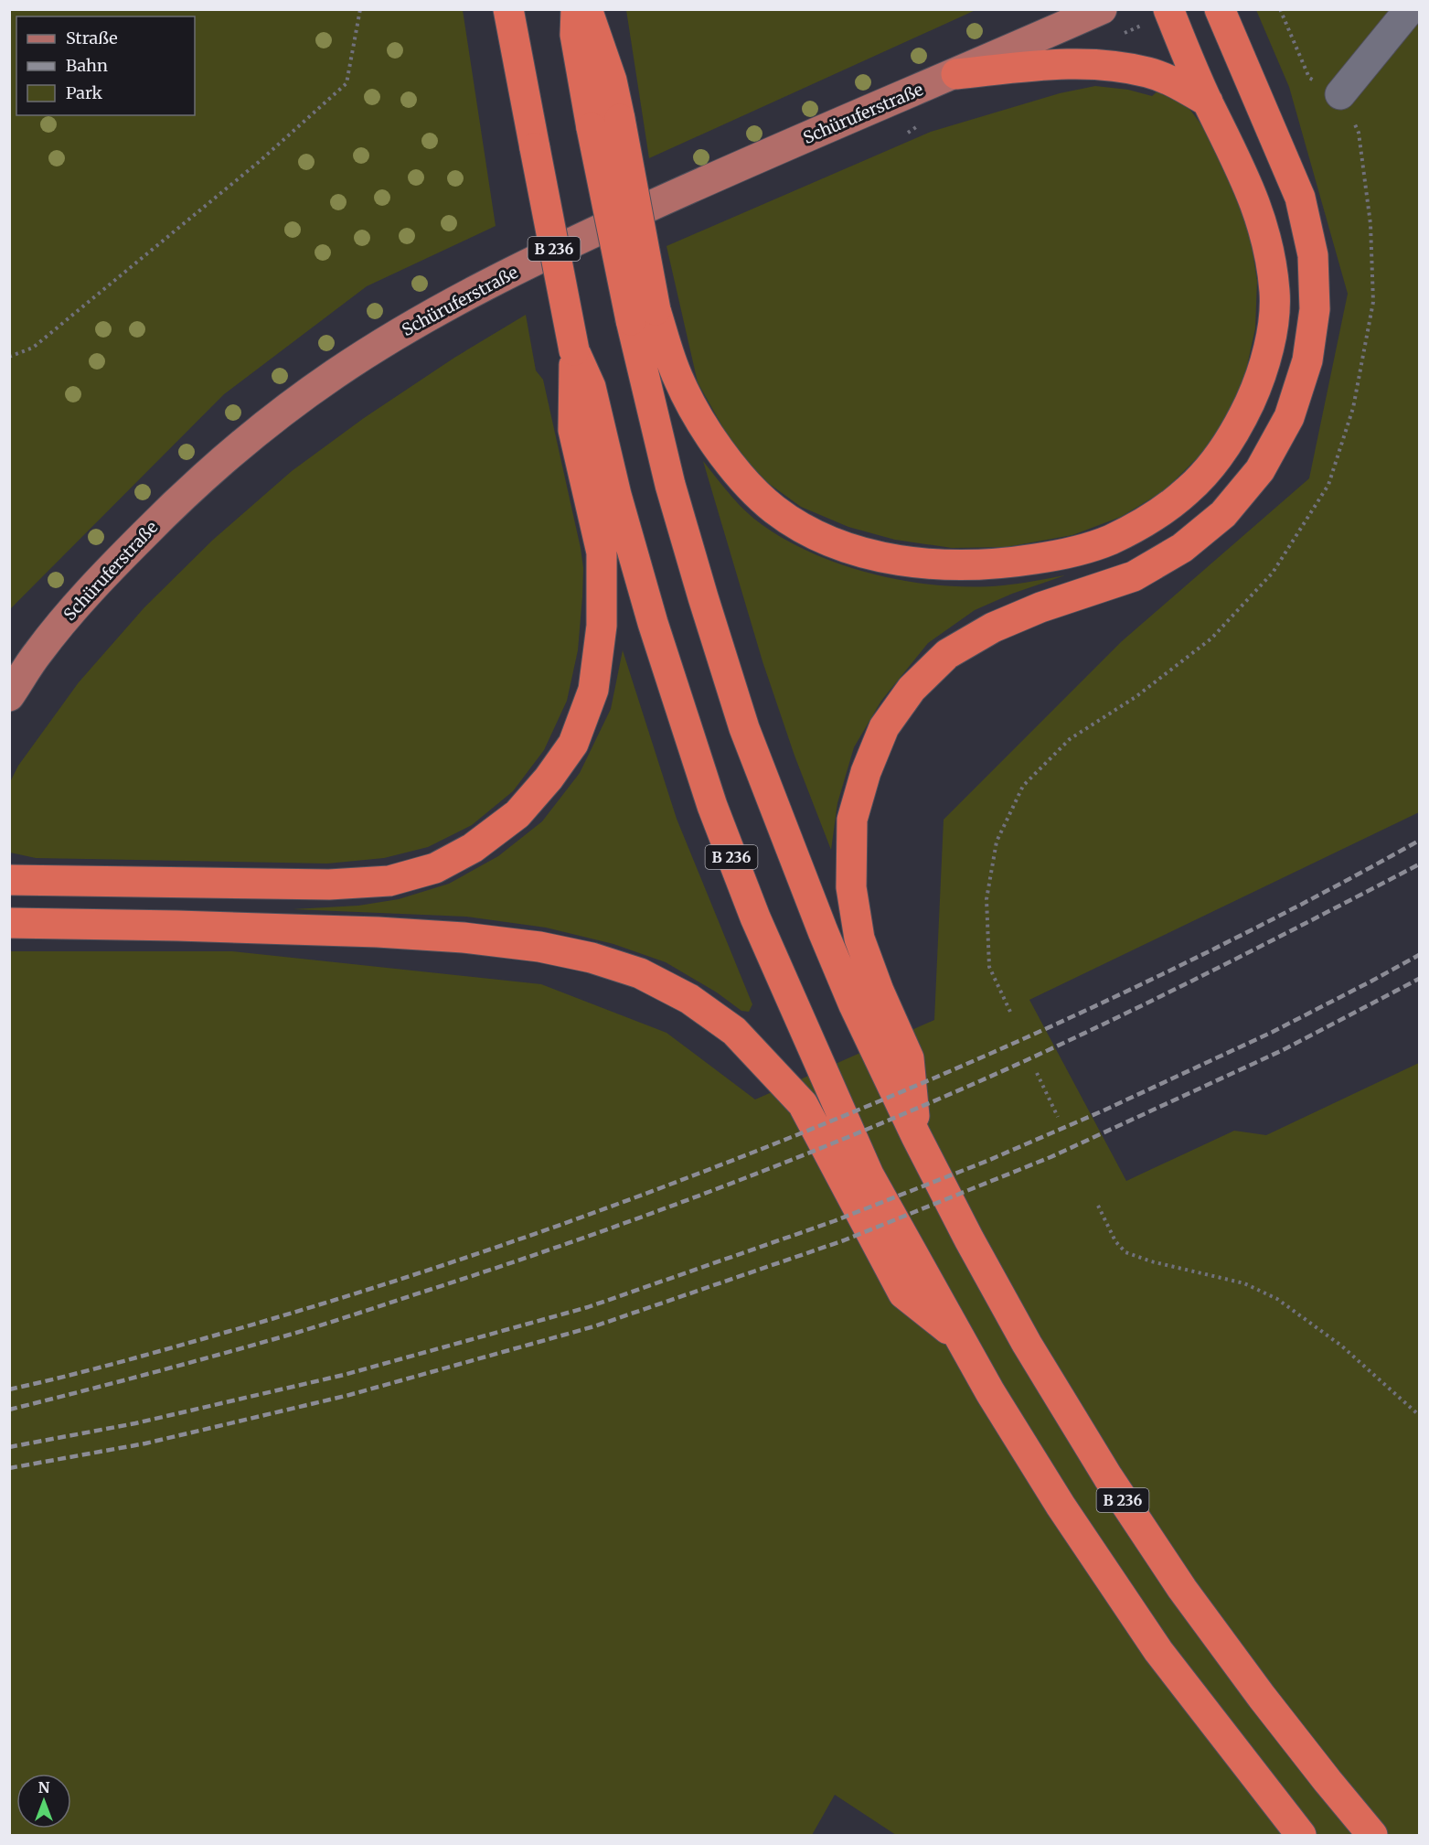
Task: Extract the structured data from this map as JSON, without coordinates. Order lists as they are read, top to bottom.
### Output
{
  "streets": {
    "highway": ["B 236"],
    "main road": ["Schüruferstraße"]
  },
  "legend": ["Straße", "Bahn", "Park"],
  "north": "top"
}
